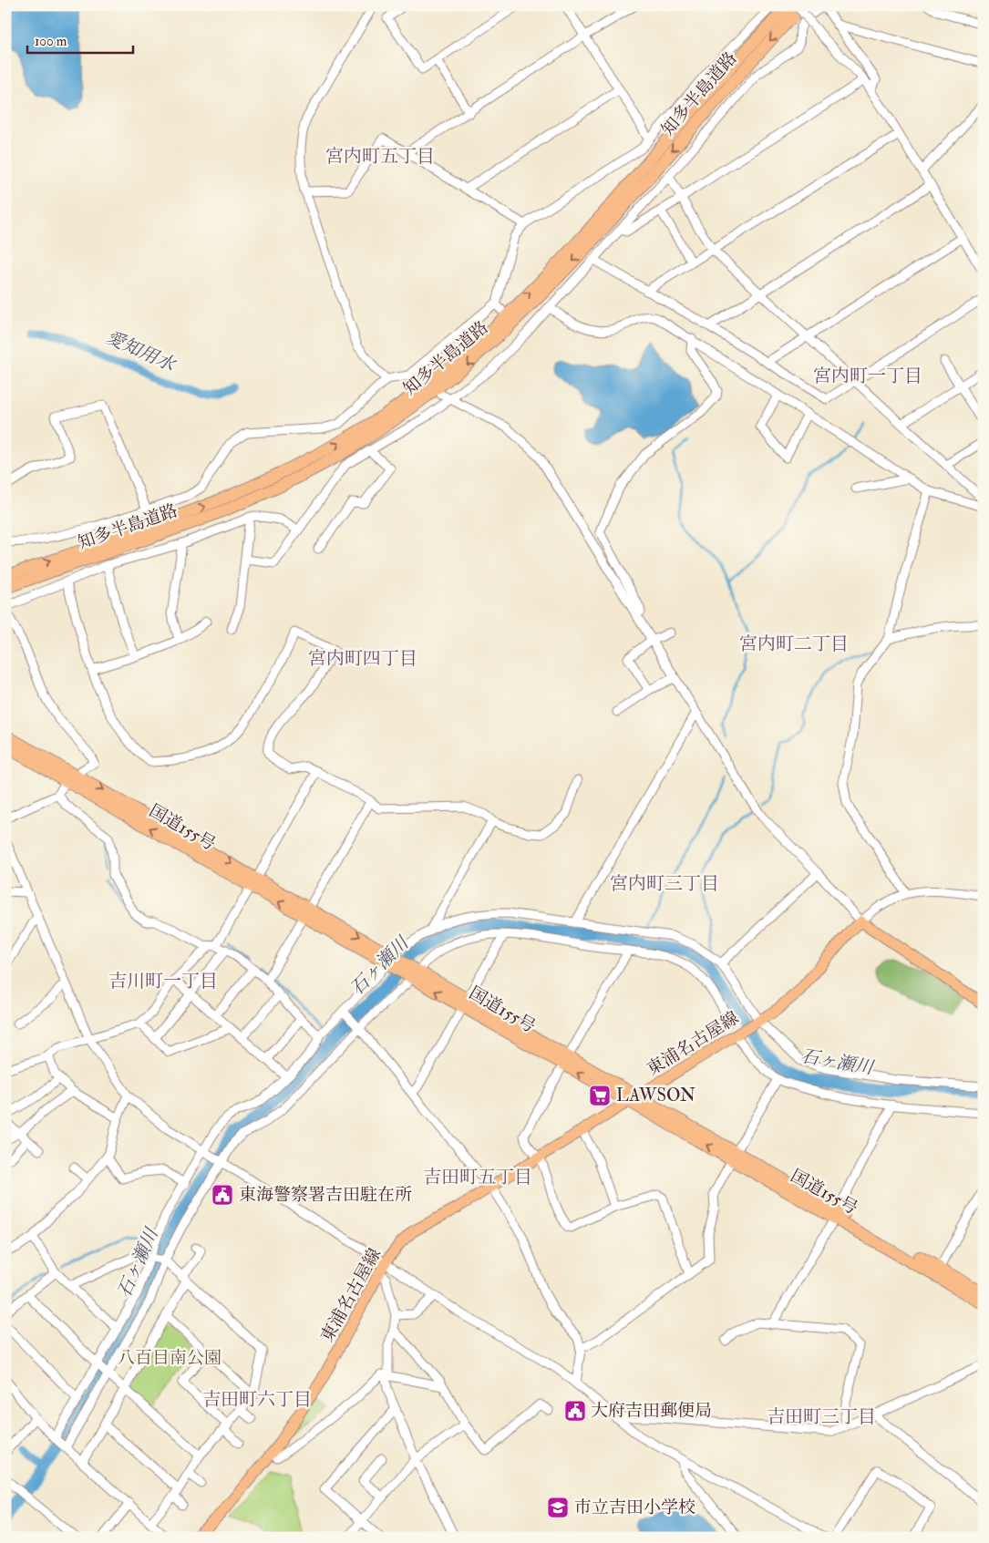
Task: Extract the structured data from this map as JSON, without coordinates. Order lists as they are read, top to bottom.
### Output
{
  "streets": {
    "highway": ["知多半島道路", "国道155号"],
    "main road": ["東浦名古屋線"]
  },
  "crossings": [
    ["国道155号", "東浦名古屋線"]
  ],
  "districts": [
    "宮内町五丁目",
    "宮内町一丁目",
    "宮内町二丁目",
    "宮内町四丁目",
    "宮内町三丁目",
    "吉川町一丁目",
    "吉田町五丁目",
    "吉田町六丁目",
    "吉田町三丁目"
  ],
  "water": ["愛知用水", "石ヶ瀬川"],
  "parks": ["八百目南公園"],
  "places": {
    "supermarket": ["LAWSON"],
    "public building": ["東海警察署吉田駐在所", "大府吉田郵便局"],
    "school or university": ["市立吉田小学校"]
  },
  "scale_bar": "100 m"
}
